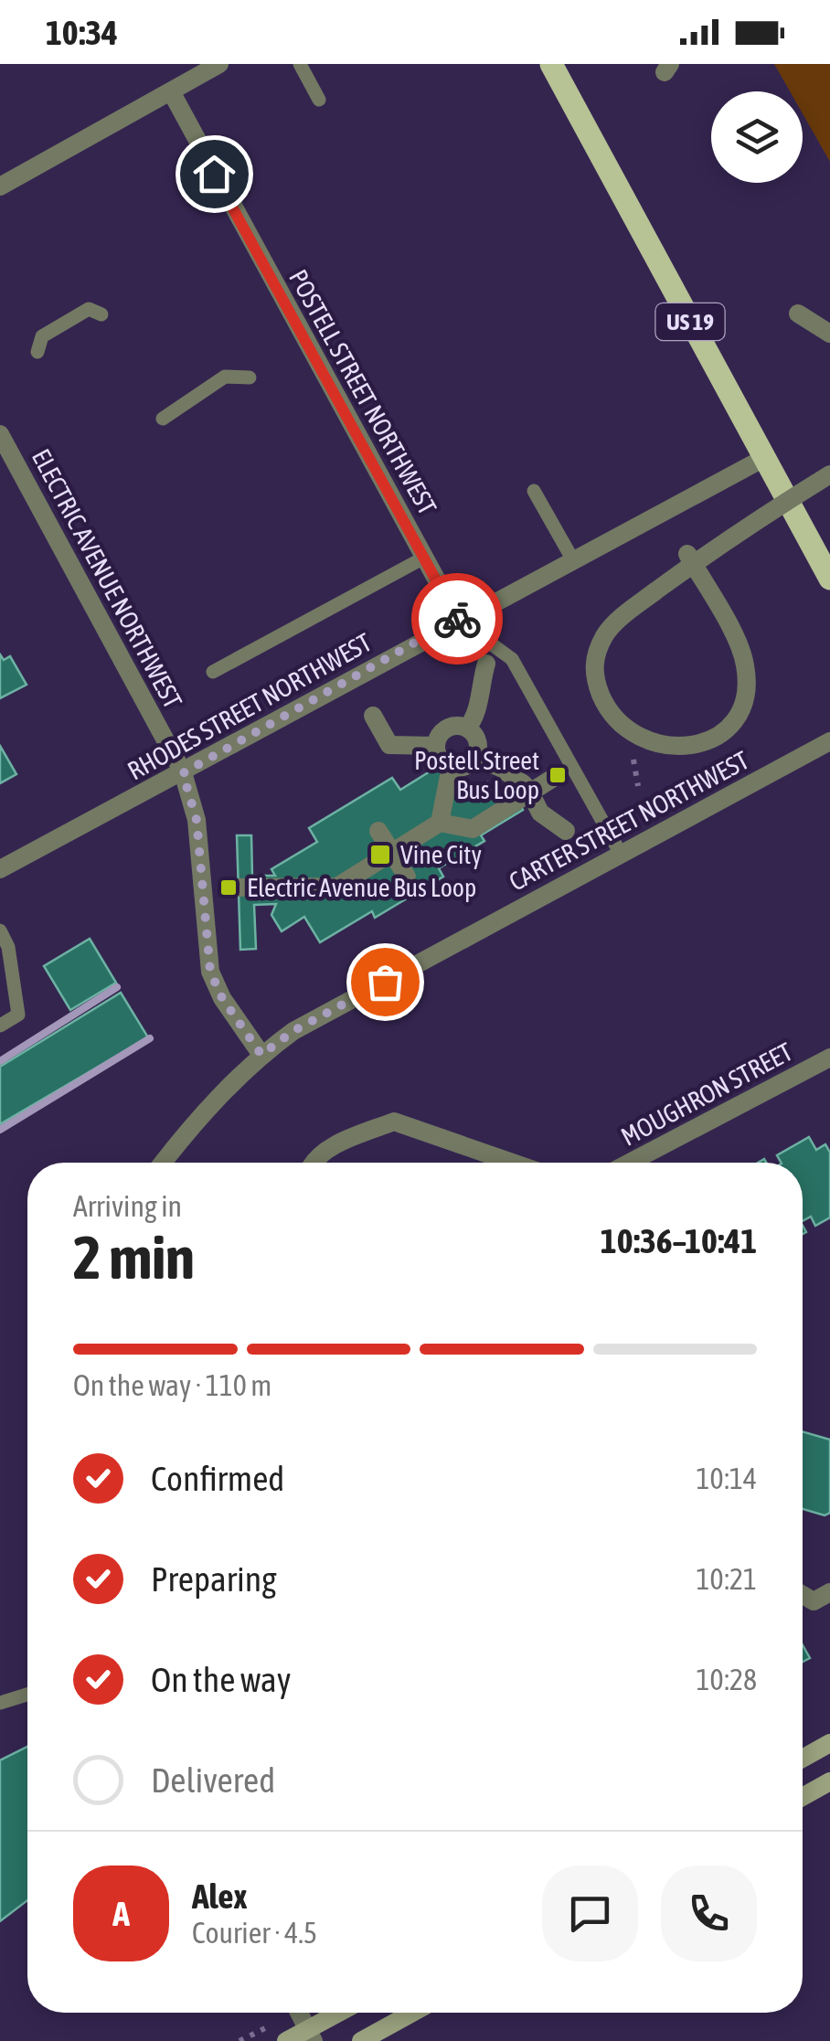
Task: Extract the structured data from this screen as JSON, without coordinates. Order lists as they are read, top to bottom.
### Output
{
  "streets": {
    "main road": ["US 19"],
    "street": [
      "POSTELL STREET NORTHWEST",
      "ELECTRIC AVENUE NORTHWEST",
      "RHODES STREET NORTHWEST",
      "CARTER STREET NORTHWEST",
      "MOUGHRON STREET"
    ]
  },
  "crossings": [
    ["US 19", "RHODES STREET NORTHWEST"],
    ["POSTELL STREET NORTHWEST", "RHODES STREET NORTHWEST"],
    ["ELECTRIC AVENUE NORTHWEST", "RHODES STREET NORTHWEST"],
    ["ELECTRIC AVENUE NORTHWEST", "CARTER STREET NORTHWEST"]
  ],
  "places": {
    "transit": ["Postell Street Bus Loop", "Vine City", "Electric Avenue Bus Loop"]
  },
  "page": {
    "status": "10:34",
    "heading": ["2 min", "Arriving in", "10:36–10:41"],
    "panel": ["Alex", "Courier · 4.5"],
    "bar": "On the way · 110 m",
    "list": [
      ["Confirmed", "10:14"],
      ["Preparing", "10:21"],
      ["On the way", "10:28"],
      "Delivered"
    ],
    "round": "A"
  }
}
